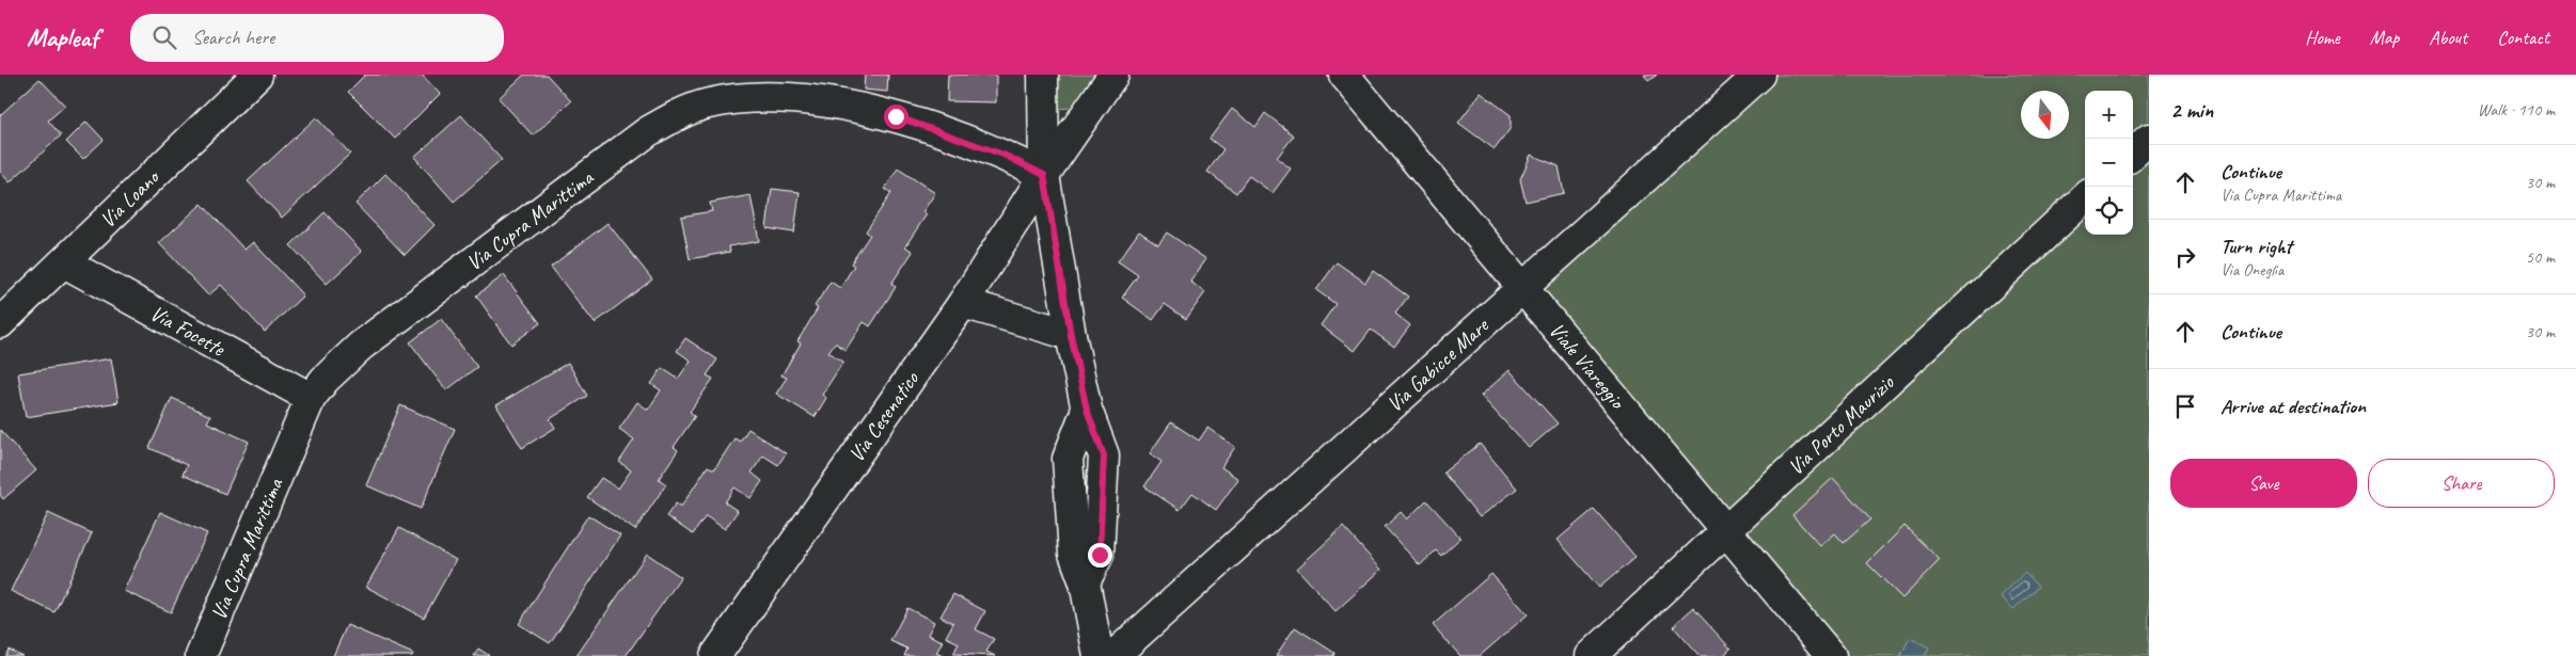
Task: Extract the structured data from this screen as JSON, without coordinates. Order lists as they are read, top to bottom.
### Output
{
  "streets": {
    "street": [
      "Via Loano",
      "Via Cupra Marittima",
      "Via Focette",
      "Via Gabicce Mare",
      "Viale Viareggio",
      "Via Cesenatico",
      "Via Porto Maurizio"
    ]
  },
  "crossings": [
    ["Via Loano", "Via Focette"],
    ["Via Cupra Marittima", "Via Focette"],
    ["Via Cupra Marittima", "Via Cesenatico"],
    ["Via Gabicce Mare", "Viale Viareggio"],
    ["Viale Viareggio", "Via Porto Maurizio"]
  ],
  "north": "bottom",
  "page": {
    "header": "Mapleaf",
    "search": "Search here",
    "nav": [
      "Home",
      "Map",
      "About",
      "Contact"
    ],
    "heading": ["2 min", "Walk · 110 m"],
    "map_buttons": ["+", "−"],
    "list": [
      ["Continue", "Via Cupra Marittima", "30 m"],
      ["Turn right", "Via Oneglia", "50 m"],
      ["Continue", "30 m"],
      "Arrive at destination"
    ],
    "buttons": ["Save", "Share"]
  }
}
